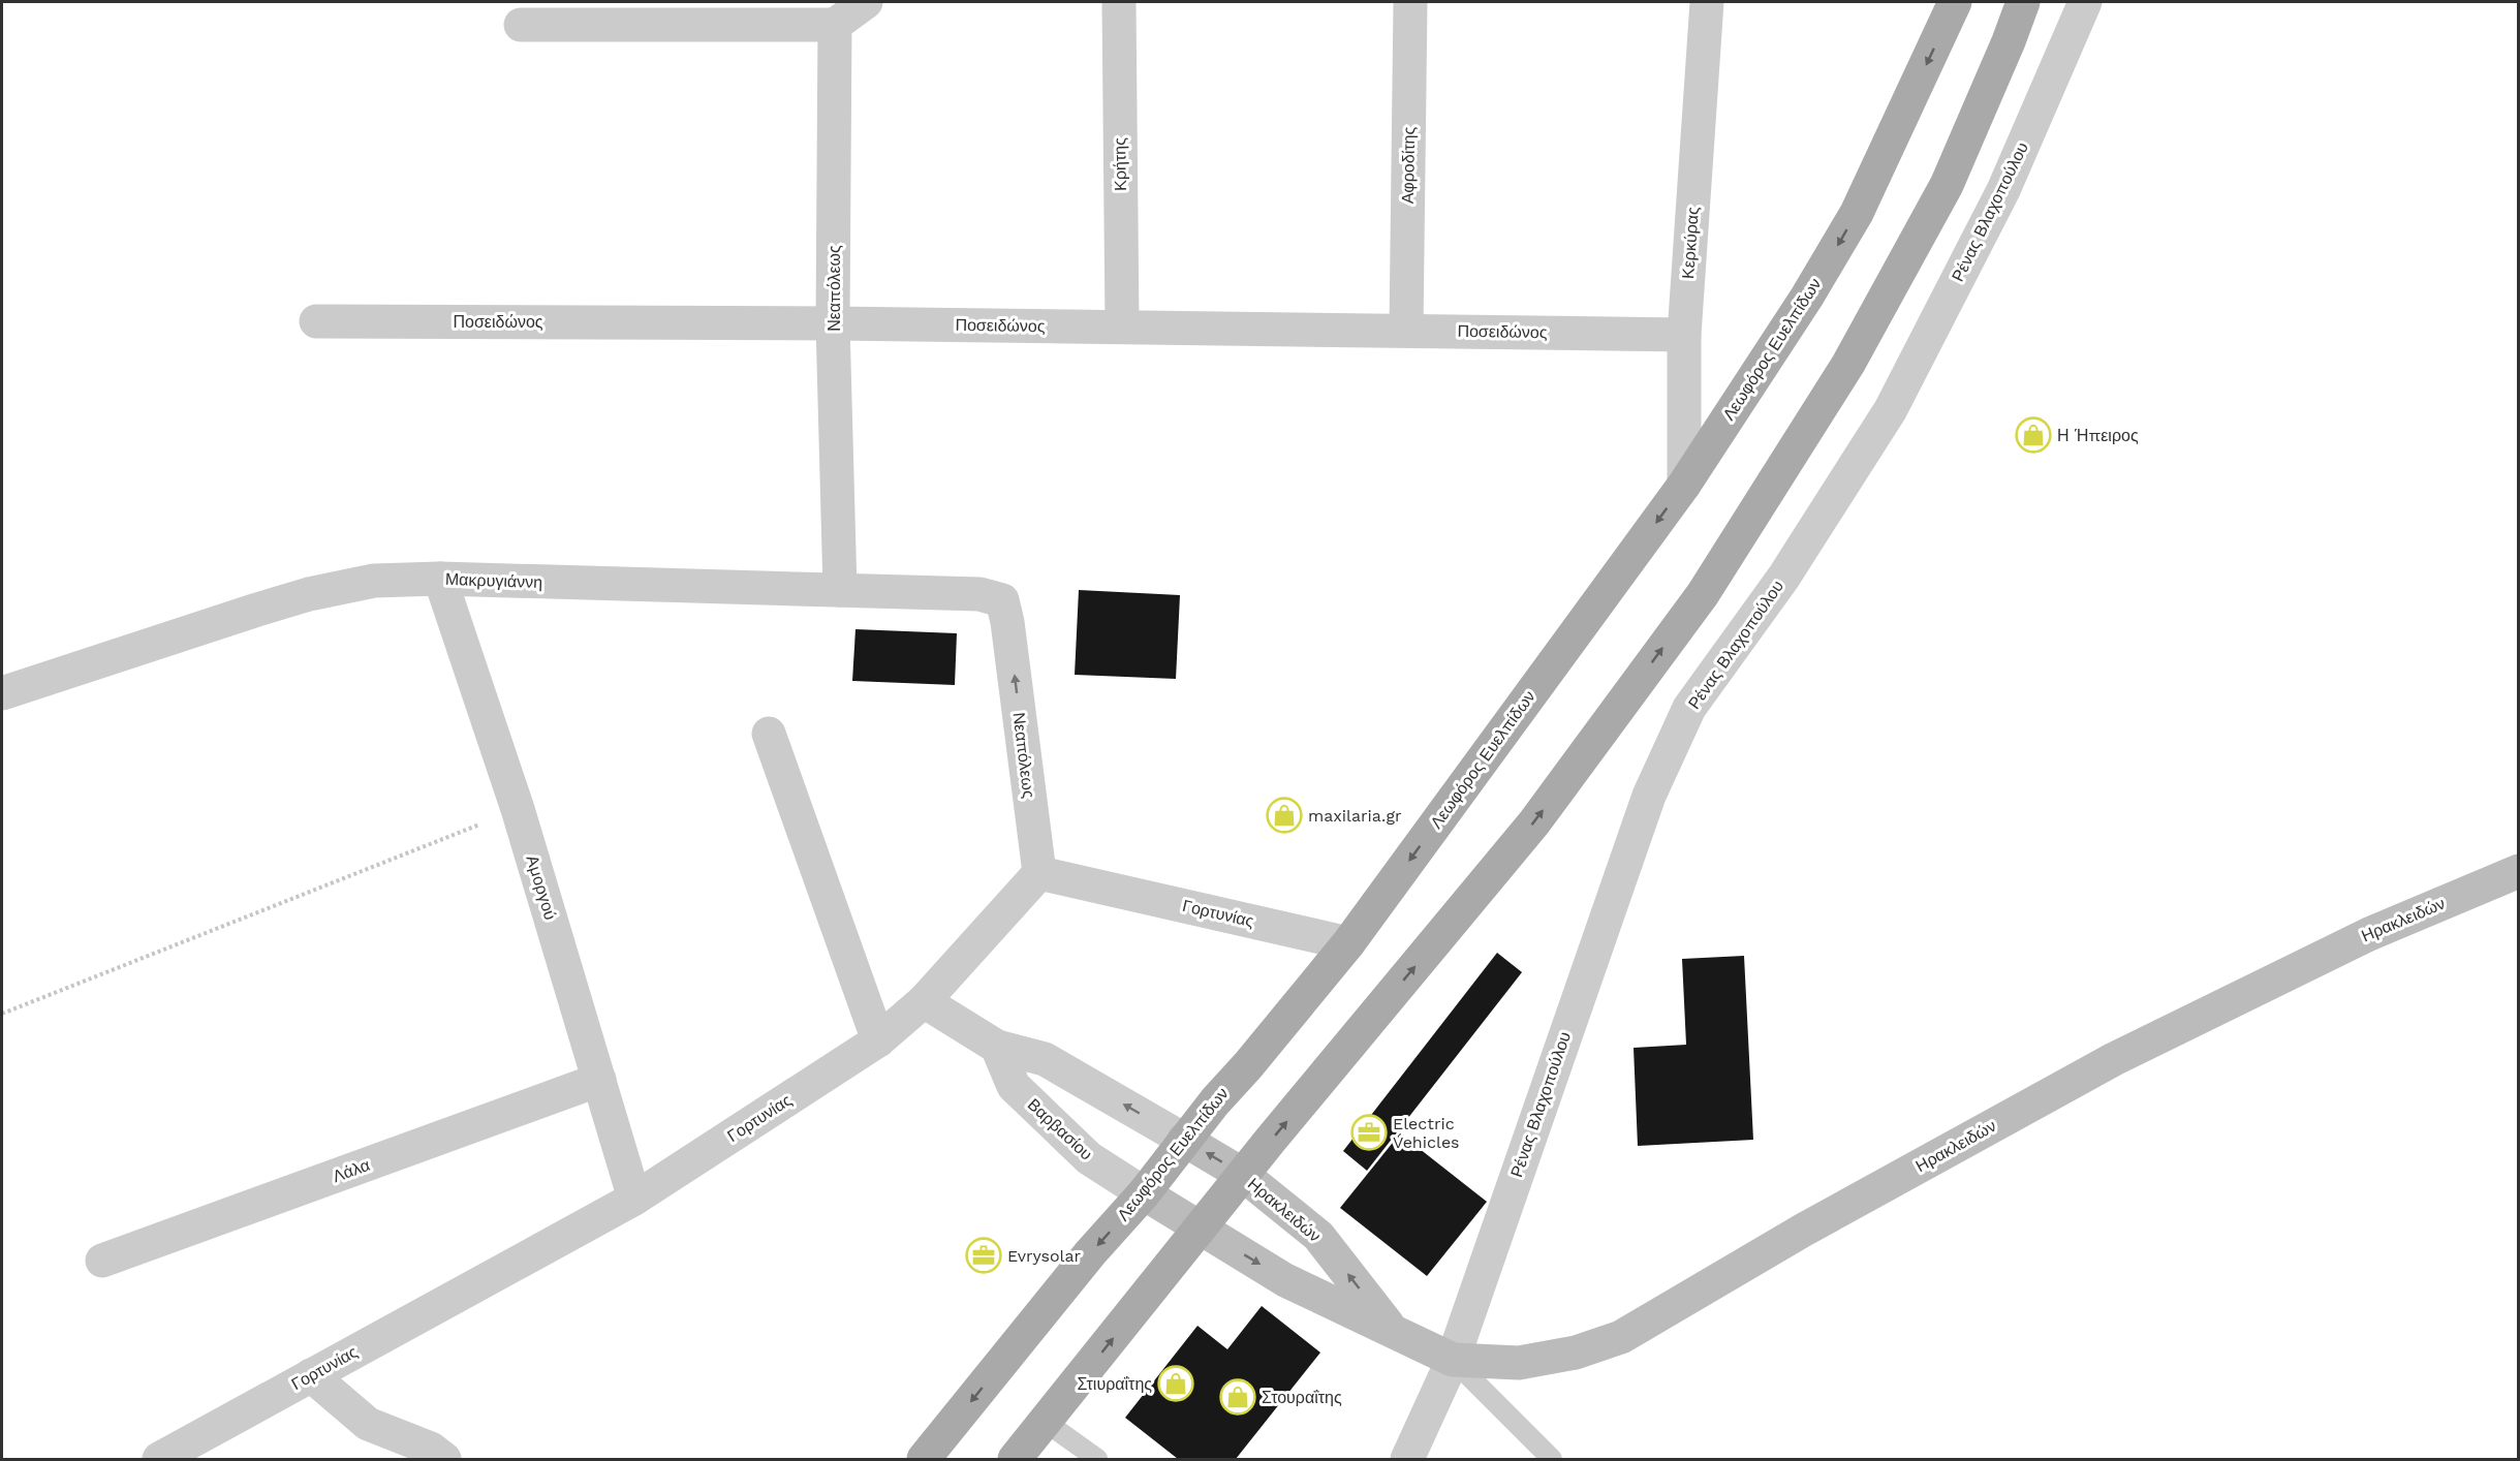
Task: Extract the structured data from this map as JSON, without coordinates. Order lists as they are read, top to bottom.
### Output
{
  "streets": {
    "main road": ["Λεωφόρος Ευελπίδων"],
    "street": [
      "Κρήτης",
      "Αφροδίτης",
      "Ρένας Βλαχοπούλου",
      "Κερκύρας",
      "Νεαπόλεως",
      "Ποσειδώνος",
      "Μακρυγιάννη",
      "Αμοργού",
      "Γορτυνίας",
      "Ηρακλειδών",
      "Βαρβασίου",
      "Λάλα"
    ]
  },
  "crossings": [
    ["Κρήτης", "Ποσειδώνος"],
    ["Αφροδίτης", "Ποσειδώνος"],
    ["Ρένας Βλαχοπούλου", "Ηρακλειδών"],
    ["Κερκύρας", "Ποσειδώνος"],
    ["Κερκύρας", "Λεωφόρος Ευελπίδων"],
    ["Νεαπόλεως", "Ποσειδώνος"],
    ["Νεαπόλεως", "Μακρυγιάννη"],
    ["Νεαπόλεως", "Γορτυνίας"],
    ["Λεωφόρος Ευελπίδων", "Γορτυνίας"],
    ["Λεωφόρος Ευελπίδων", "Ηρακλειδών"],
    ["Λεωφόρος Ευελπίδων", "Βαρβασίου"],
    ["Μακρυγιάννη", "Αμοργού"],
    ["Αμοργού", "Γορτυνίας"],
    ["Αμοργού", "Λάλα"],
    ["Ηρακλειδών", "Βαρβασίου"]
  ],
  "places": {
    "shop": [
      "Η Ήπειρος",
      "maxilaria.gr",
      "Στιυραΐτης",
      "Στουραΐτης"
    ],
    "office": ["Electric Vehicles", "Evrysolar"]
  }
}
